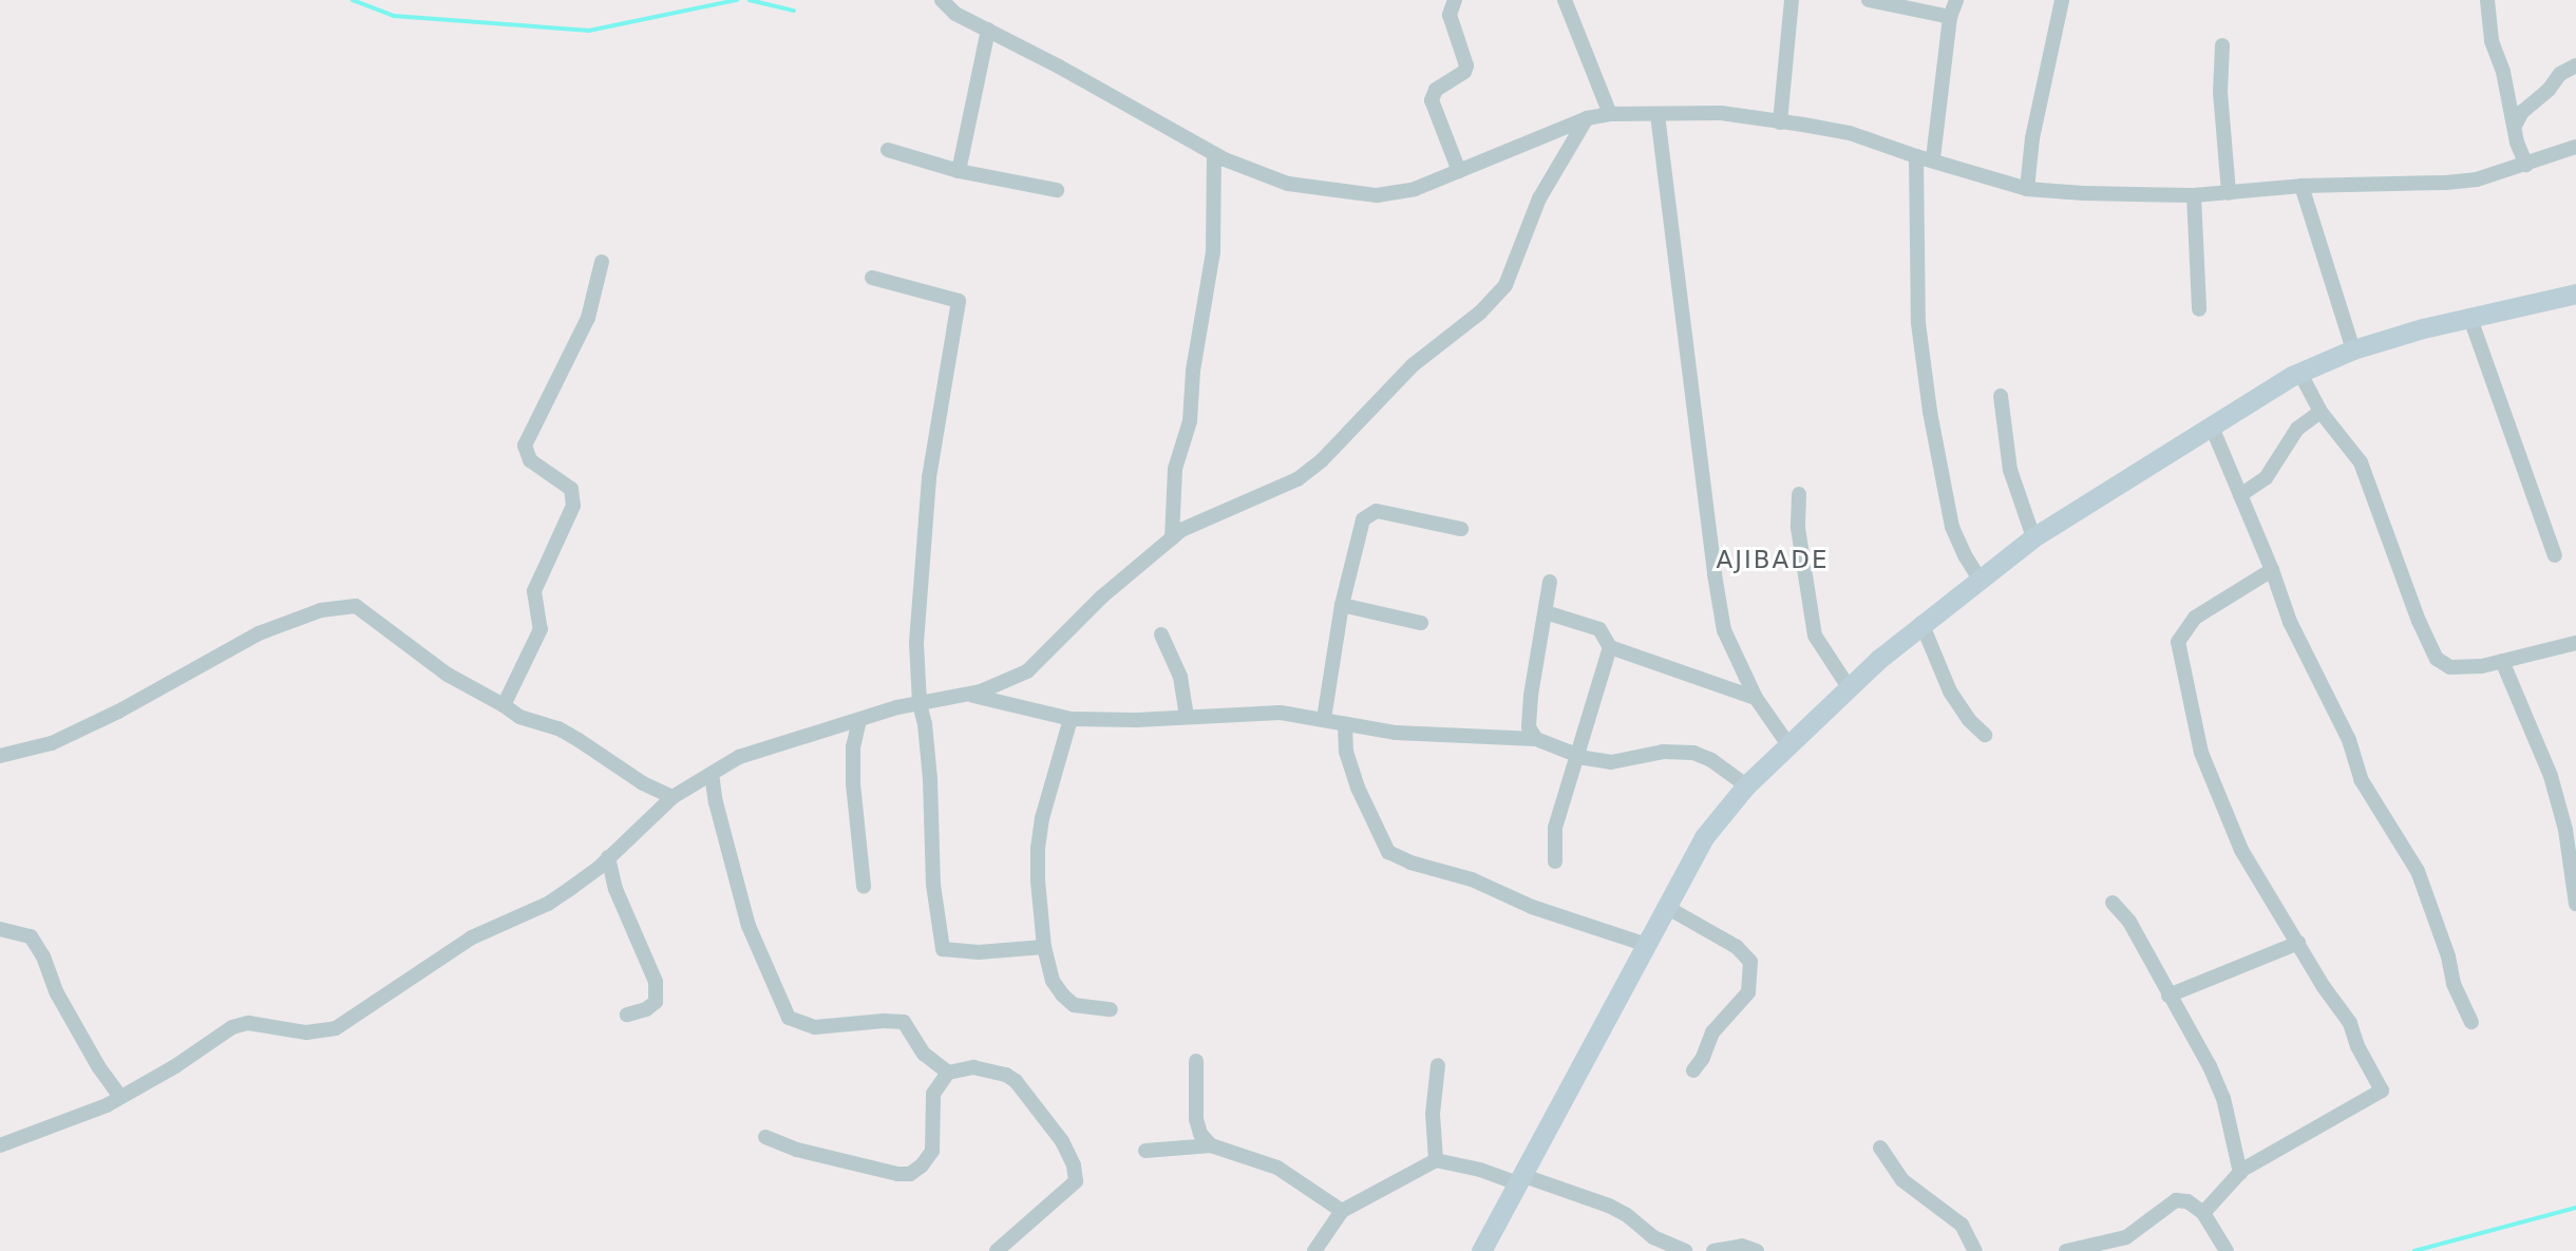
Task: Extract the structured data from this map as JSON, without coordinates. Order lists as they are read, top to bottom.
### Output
{
  "districts": ["AJIBADE"]
}
